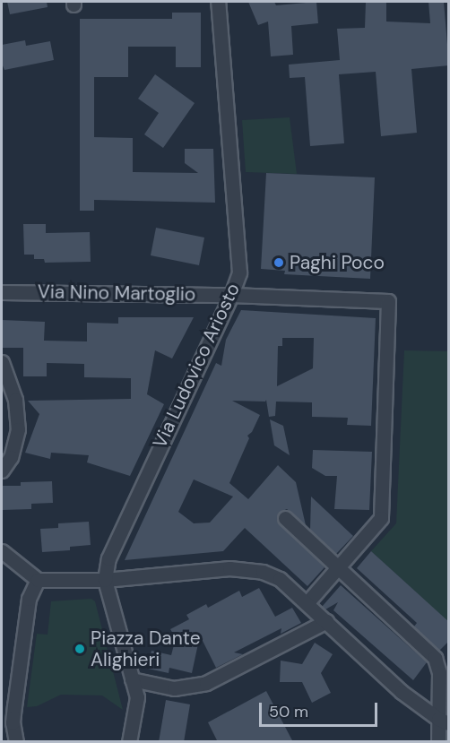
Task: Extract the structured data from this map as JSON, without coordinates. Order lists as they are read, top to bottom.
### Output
{
  "streets": {
    "street": ["Via Nino Martoglio", "Via Ludovico Ariosto"]
  },
  "crossings": [
    ["Via Nino Martoglio", "Via Ludovico Ariosto"]
  ],
  "places": ["Paghi Poco", "Piazza Dante Alighieri"],
  "scale_bar": "50 m"
}
